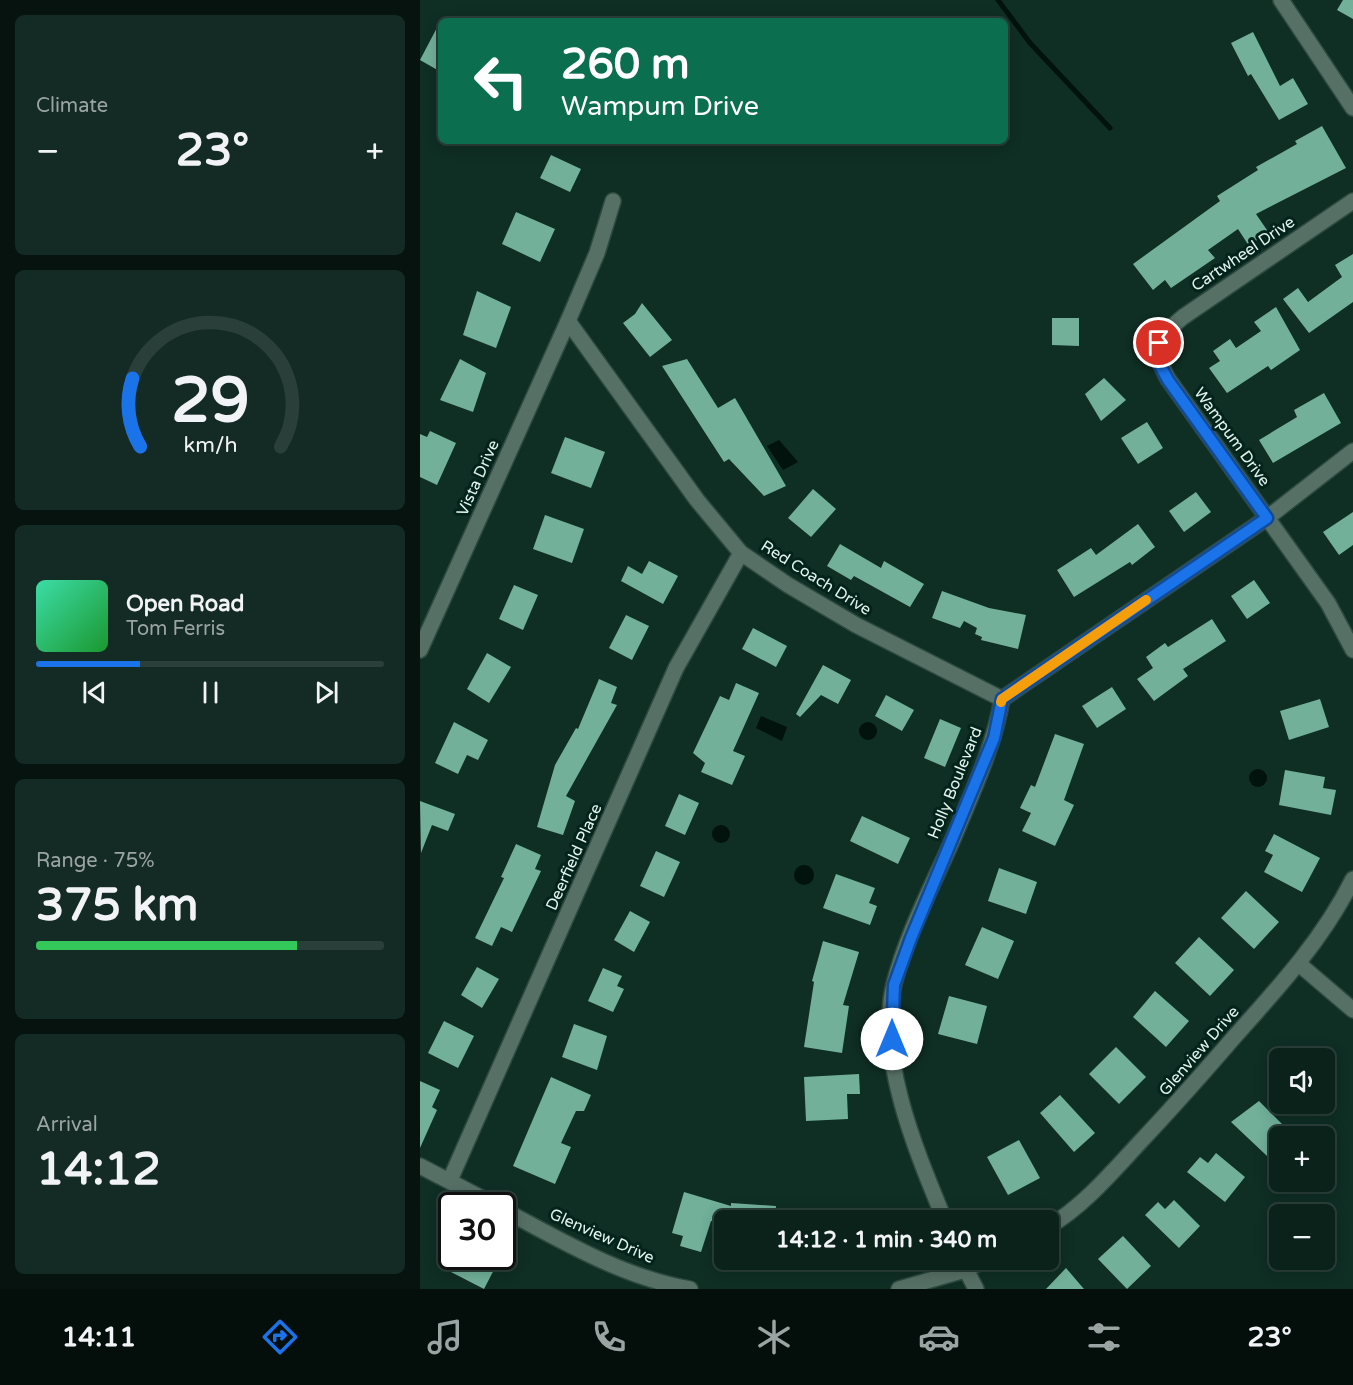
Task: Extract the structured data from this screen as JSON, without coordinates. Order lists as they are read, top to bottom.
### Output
{
  "streets": {
    "street": [
      "Cartwheel Drive",
      "Wampum Drive",
      "Vista Drive",
      "Red Coach Drive",
      "Holly Boulevard",
      "Deerfield Place",
      "Glenview Drive"
    ]
  },
  "crossings": [
    ["Cartwheel Drive", "Wampum Drive"],
    ["Vista Drive", "Red Coach Drive"],
    ["Red Coach Drive", "Holly Boulevard"],
    ["Red Coach Drive", "Deerfield Place"]
  ],
  "page": {
    "tile": [
      "Climate",
      ["Range · 75%", "375 km"],
      ["Arrival", "14:12"]
    ],
    "turn": ["260 m", "Wampum Drive"],
    "heat": ["−", "23°", "+"],
    "song": ["Open Road", "Tom Ferris"],
    "map_buttons": ["+", "−"],
    "limit": "30",
    "trip": "14:12 · 1 min · 340 m",
    "tabs": ["14:11", "23°"],
    "gauge": ["29", "km/h"]
  }
}
